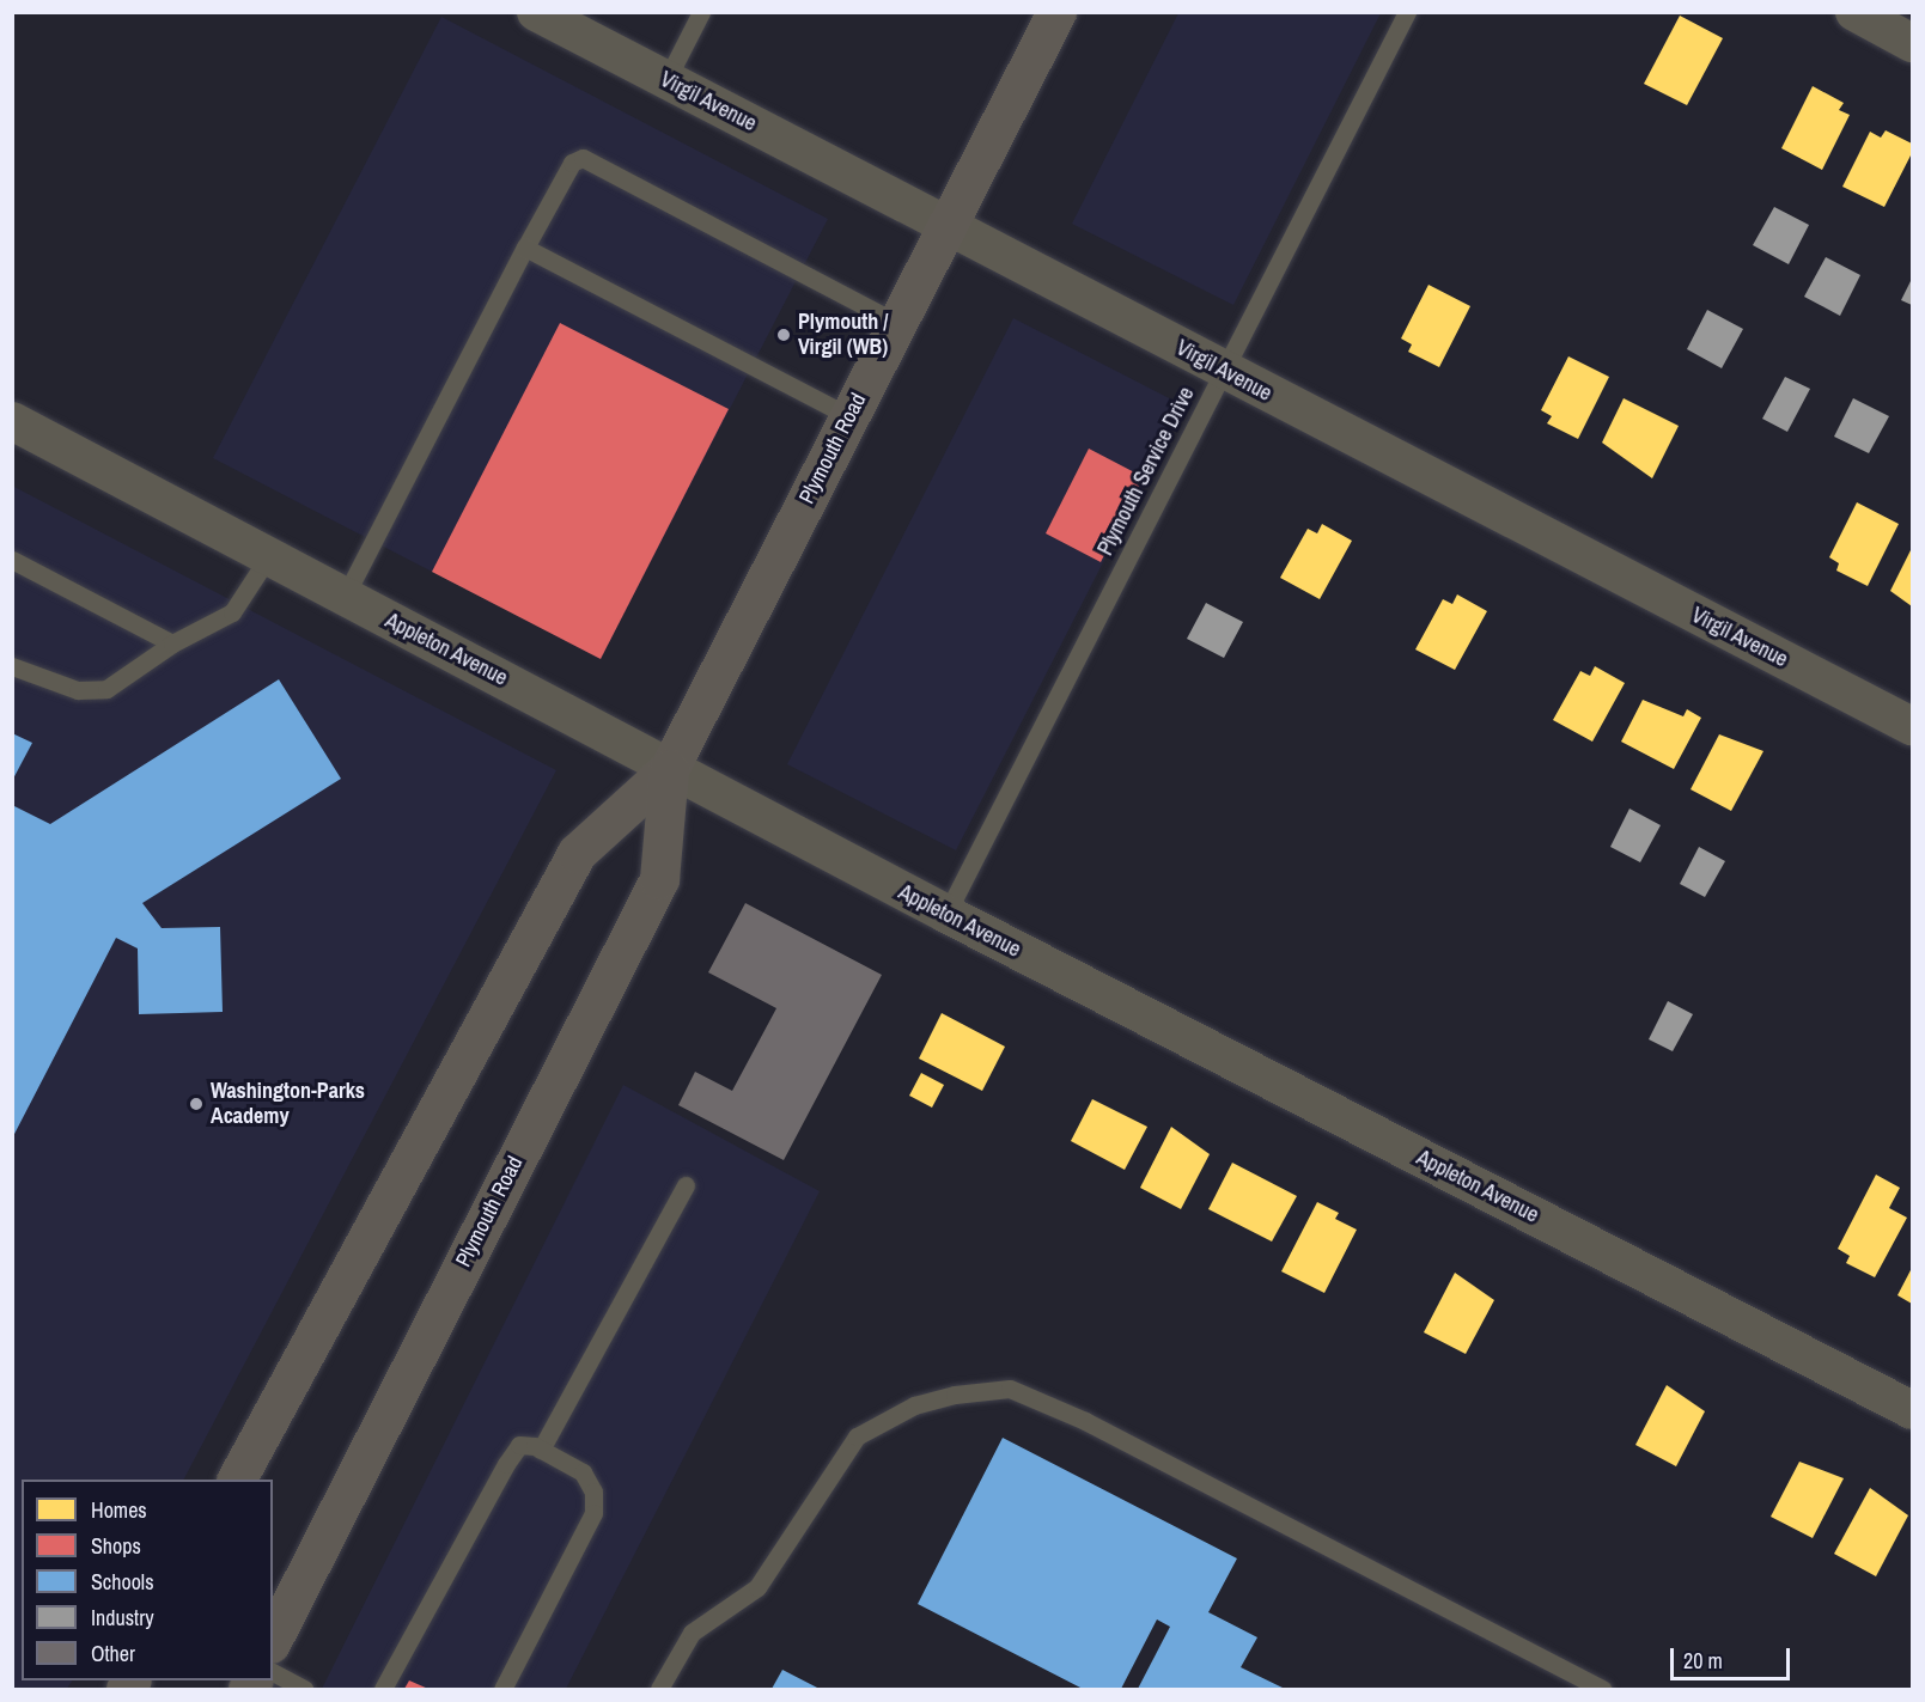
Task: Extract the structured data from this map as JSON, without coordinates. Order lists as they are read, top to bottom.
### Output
{
  "streets": {
    "main road": ["Plymouth Road"],
    "street": ["Virgil Avenue", "Appleton Avenue"],
    "lane": ["Plymouth Service Drive"]
  },
  "crossings": [
    ["Virgil Avenue", "Plymouth Road"],
    ["Virgil Avenue", "Plymouth Service Drive"],
    ["Plymouth Road", "Appleton Avenue"],
    ["Plymouth Service Drive", "Appleton Avenue"]
  ],
  "places": ["Plymouth / Virgil (WB)", "Washington-Parks Academy"],
  "legend": [
    "Homes",
    "Shops",
    "Schools",
    "Industry",
    "Other"
  ],
  "scale_bar": "20 m"
}
